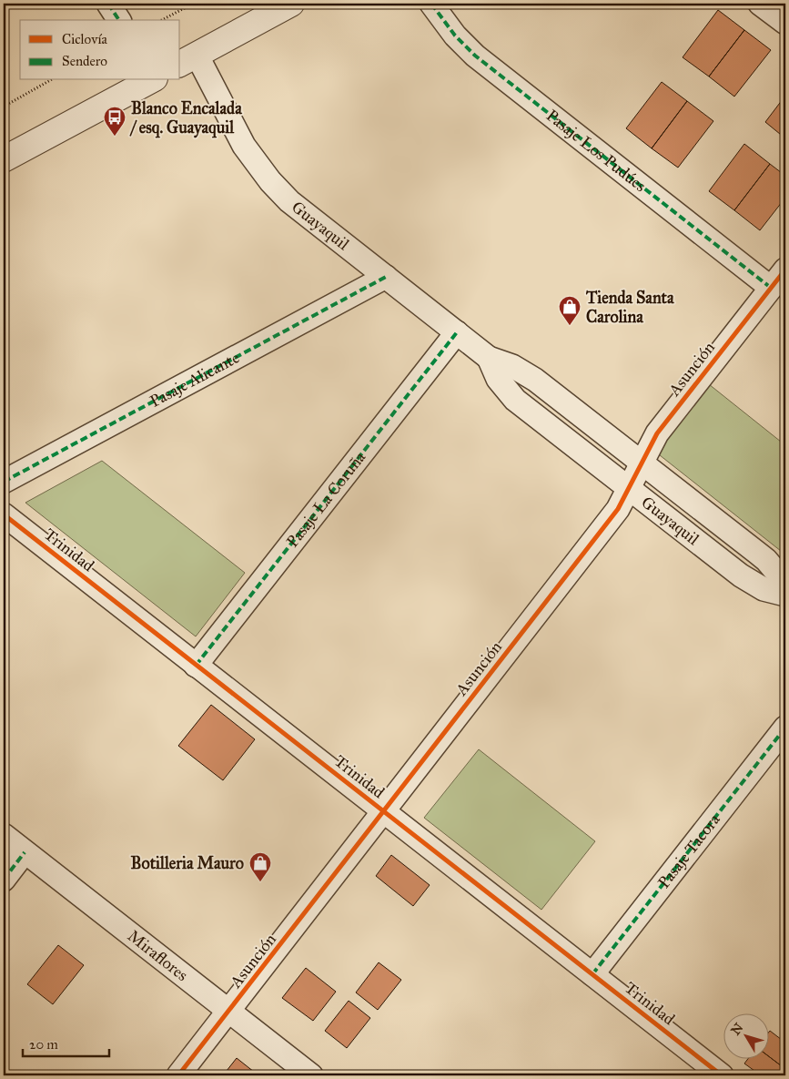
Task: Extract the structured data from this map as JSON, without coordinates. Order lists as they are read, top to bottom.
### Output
{
  "streets": {
    "street": [
      "Pasaje Los Pudúes",
      "Guayaquil",
      "Asunción",
      "Pasaje Alicante",
      "Pasaje La Coruña",
      "Trinidad",
      "Pasaje Tacora",
      "Miraflores"
    ]
  },
  "crossings": [
    ["Pasaje Los Pudúes", "Asunción"],
    ["Guayaquil", "Asunción"],
    ["Guayaquil", "Pasaje Alicante"],
    ["Guayaquil", "Pasaje La Coruña"],
    ["Asunción", "Trinidad"],
    ["Asunción", "Miraflores"],
    ["Pasaje La Coruña", "Trinidad"],
    ["Trinidad", "Pasaje Tacora"]
  ],
  "places": {
    "bus stop": ["Blanco Encalada / esq. Guayaquil"],
    "shop": ["Tienda Santa Carolina", "Botilleria Mauro"]
  },
  "legend": ["Ciclovía", "Sendero"],
  "scale_bar": "20 m",
  "north": "top left"
}
